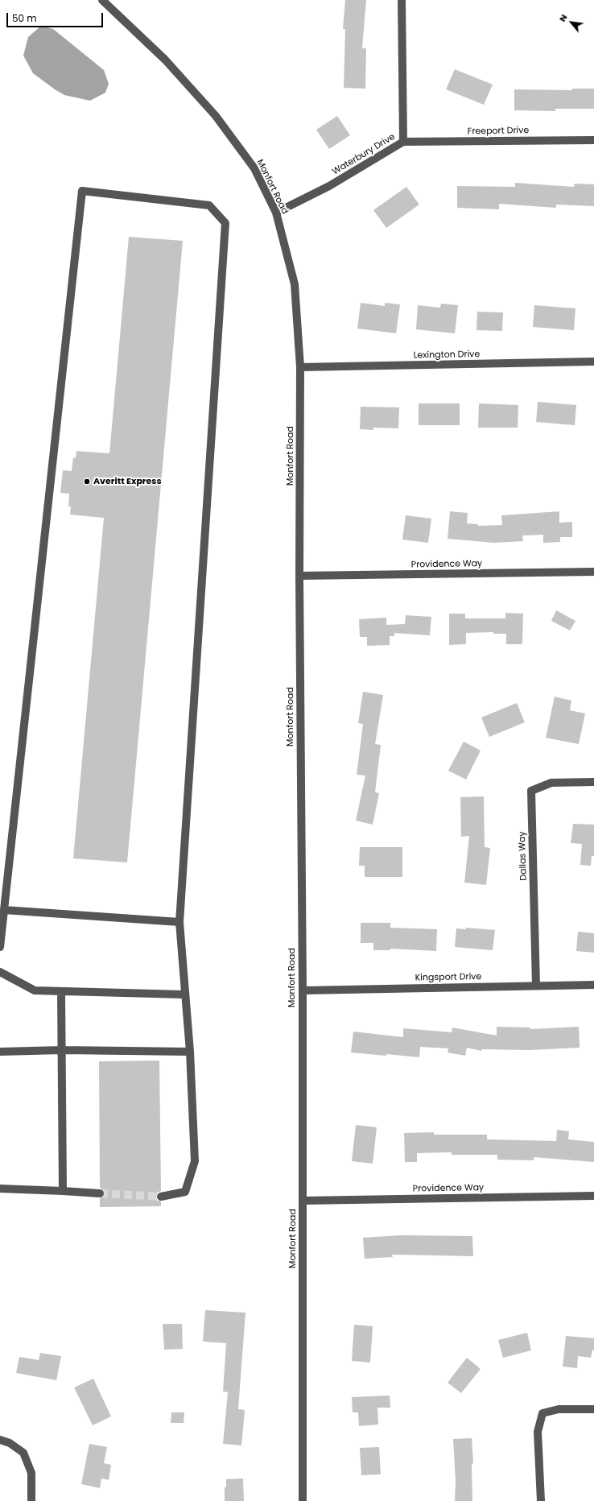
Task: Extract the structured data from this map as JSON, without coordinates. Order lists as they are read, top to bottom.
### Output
{
  "streets": {
    "street": [
      "Freeport Drive",
      "Waterbury Drive",
      "Monfort Road",
      "Lexington Drive",
      "Providence Way",
      "Dallas Way",
      "Kingsport Drive"
    ]
  },
  "crossings": [
    ["Freeport Drive", "Waterbury Drive"],
    ["Waterbury Drive", "Monfort Road"],
    ["Monfort Road", "Lexington Drive"],
    ["Monfort Road", "Providence Way"],
    ["Monfort Road", "Kingsport Drive"],
    ["Dallas Way", "Kingsport Drive"]
  ],
  "places": ["Averitt Express"],
  "scale_bar": "50 m",
  "north": "top left"
}
